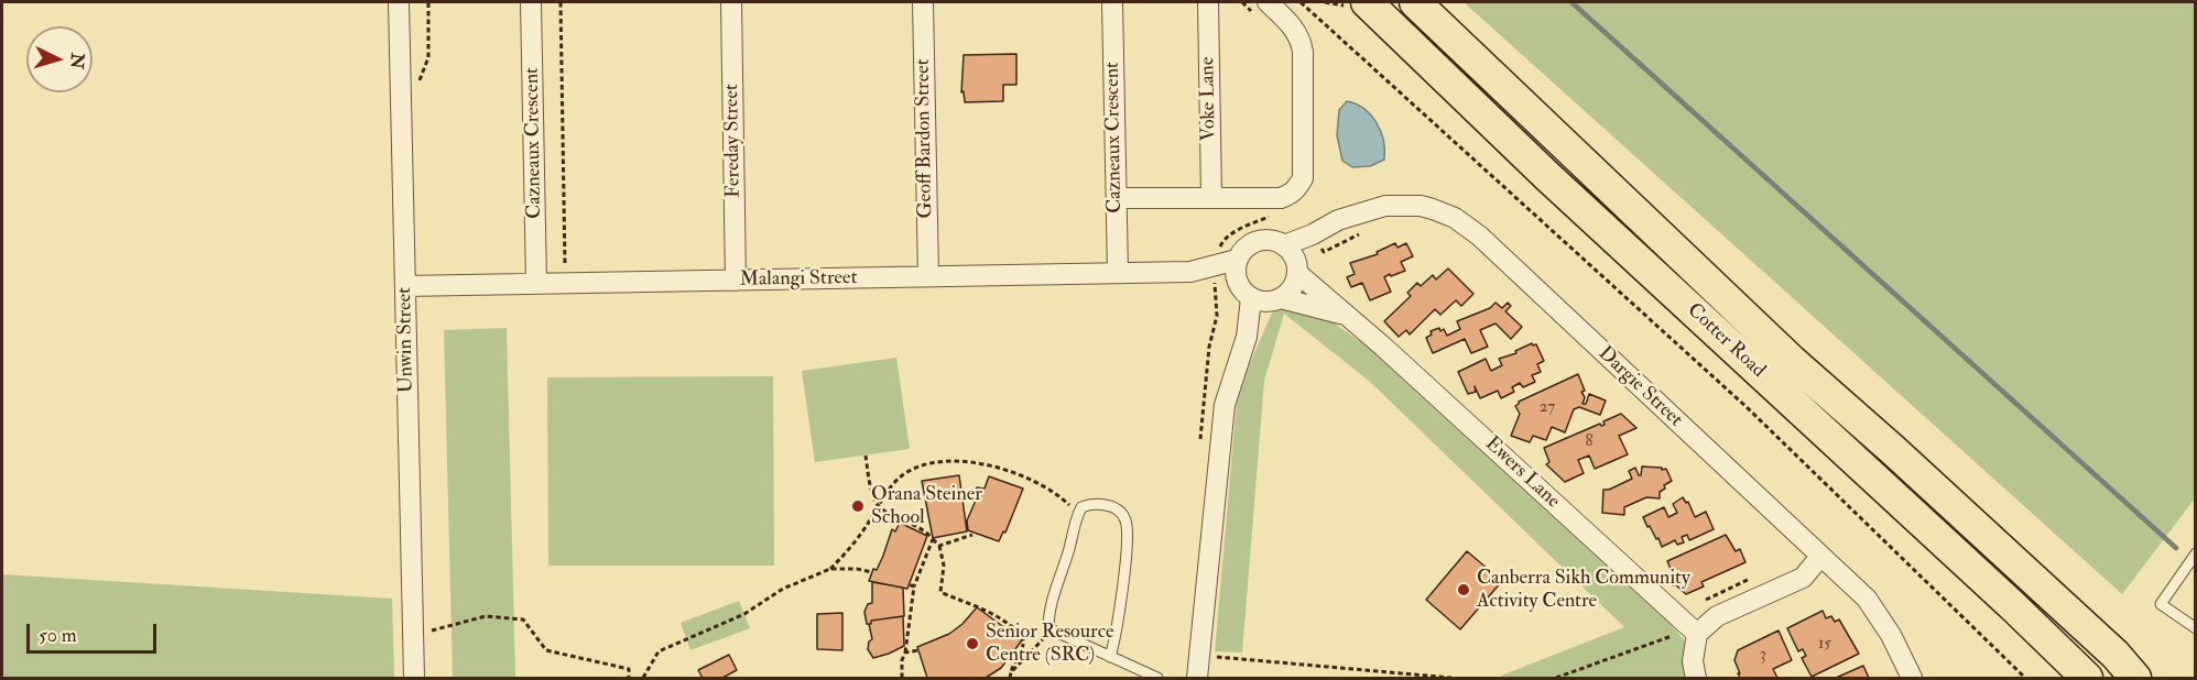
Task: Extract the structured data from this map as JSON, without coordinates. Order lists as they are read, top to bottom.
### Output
{
  "streets": {
    "main road": ["Cotter Road"],
    "street": [
      "Voke Lane",
      "Cazneaux Crescent",
      "Geoff Bardon Street",
      "Fereday Street",
      "Malangi Street",
      "Unwin Street",
      "Dargie Street",
      "Ewers Lane"
    ]
  },
  "crossings": [
    ["Cazneaux Crescent", "Malangi Street"],
    ["Geoff Bardon Street", "Malangi Street"],
    ["Fereday Street", "Malangi Street"],
    ["Malangi Street", "Unwin Street"],
    ["Malangi Street", "Dargie Street"],
    ["Malangi Street", "Ewers Lane"],
    ["Dargie Street", "Ewers Lane"]
  ],
  "places": ["Orana Steiner School", "Canberra Sikh Community Activity Centre", "Senior Resource Centre (SRC)"],
  "house_numbers": [
    "27",
    "8",
    "15",
    "3"
  ],
  "scale_bar": "50 m",
  "north": "right"
}
